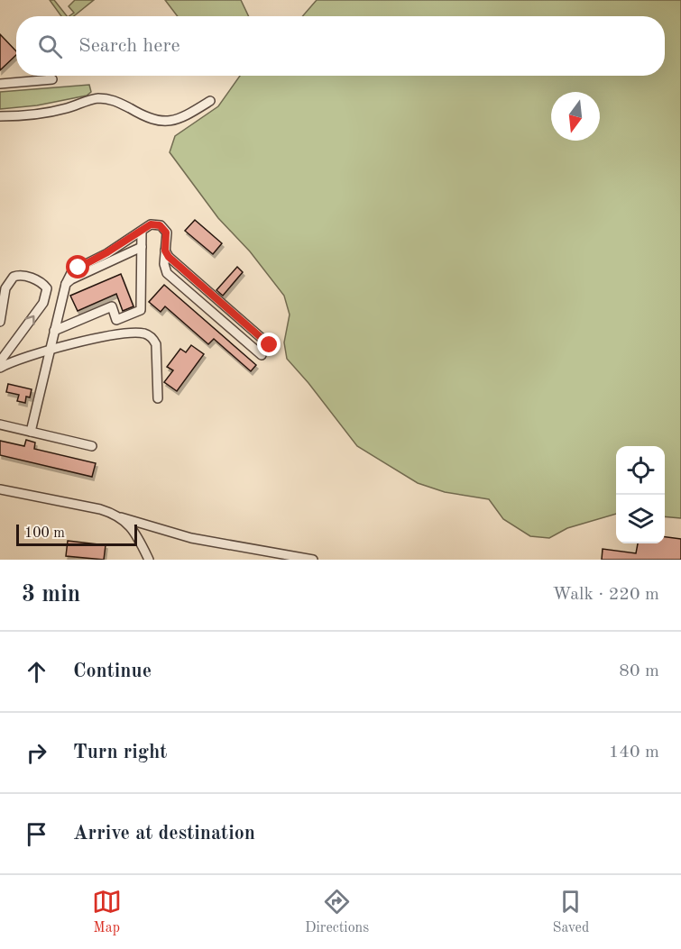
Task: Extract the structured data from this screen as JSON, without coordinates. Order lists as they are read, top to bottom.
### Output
{
  "scale_bar": "100 m",
  "north": "bottom",
  "page": {
    "search": "Search here",
    "scale": "100 m",
    "heading": ["3 min", "Walk · 220 m"],
    "list": [
      ["Continue", "80 m"],
      ["Turn right", "140 m"],
      "Arrive at destination"
    ],
    "nav": ["Map", "Directions", "Saved"]
  }
}
